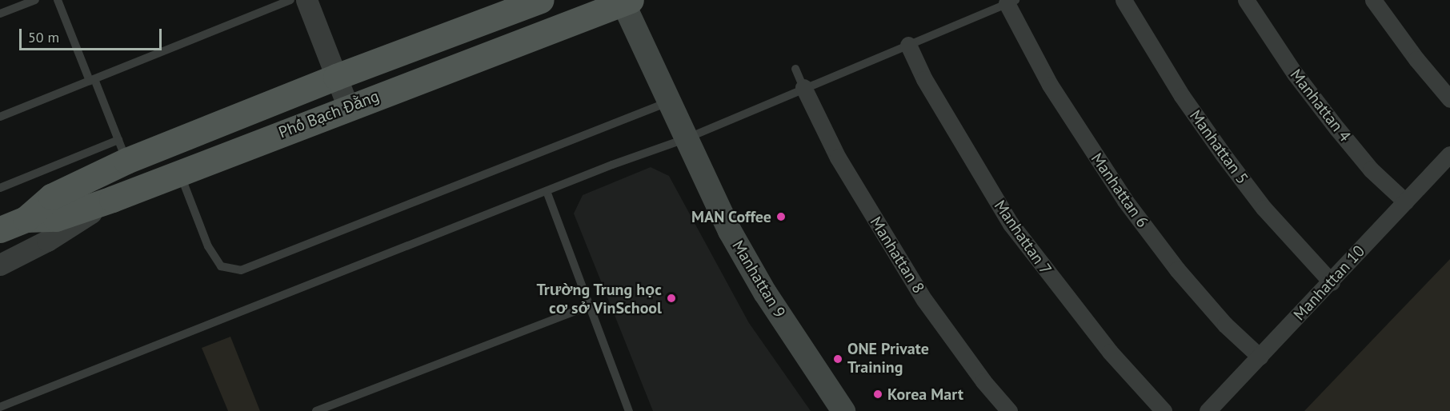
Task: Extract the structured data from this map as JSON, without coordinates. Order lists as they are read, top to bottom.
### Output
{
  "streets": {
    "main road": ["Phố Bạch Đằng", "Manhattan 9"],
    "street": [
      "Manhattan 4",
      "Manhattan 5",
      "Manhattan 6",
      "Manhattan 7",
      "Manhattan 8",
      "Manhattan 10"
    ]
  },
  "crossings": [
    ["Manhattan 4", "Manhattan 10"],
    ["Phố Bạch Đằng", "Manhattan 9"],
    ["Manhattan 5", "Manhattan 10"],
    ["Manhattan 6", "Manhattan 10"]
  ],
  "places": [
    "MAN Coffee",
    "Trường Trung học cơ sở VinSchool",
    "ONE Private Training",
    "Korea Mart"
  ],
  "scale_bar": "50 m"
}
